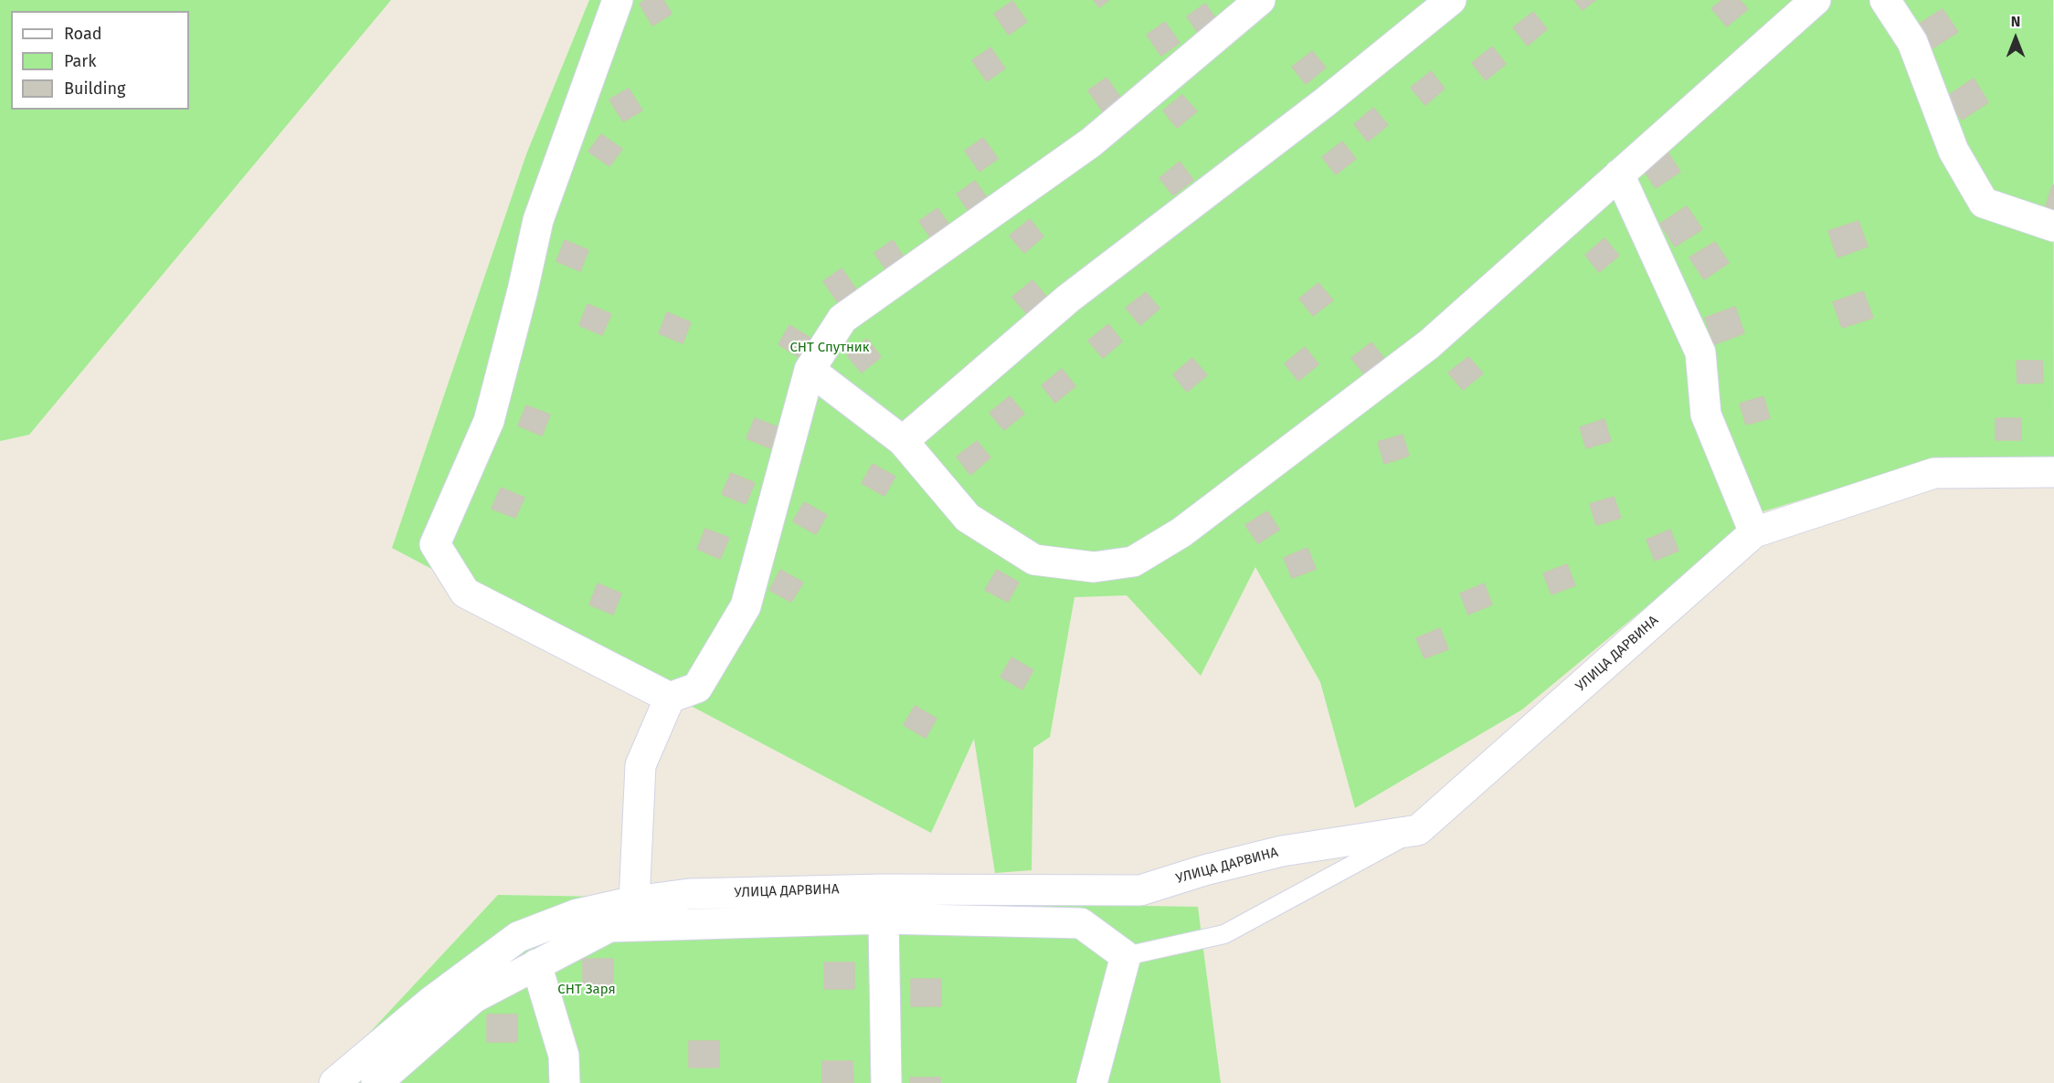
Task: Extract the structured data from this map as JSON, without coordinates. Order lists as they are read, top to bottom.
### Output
{
  "streets": {
    "street": ["УЛИЦА ДАРВИНА"]
  },
  "parks": ["СНТ Спутник", "СНТ Заря"],
  "legend": ["Road", "Park", "Building"],
  "north": "top"
}
